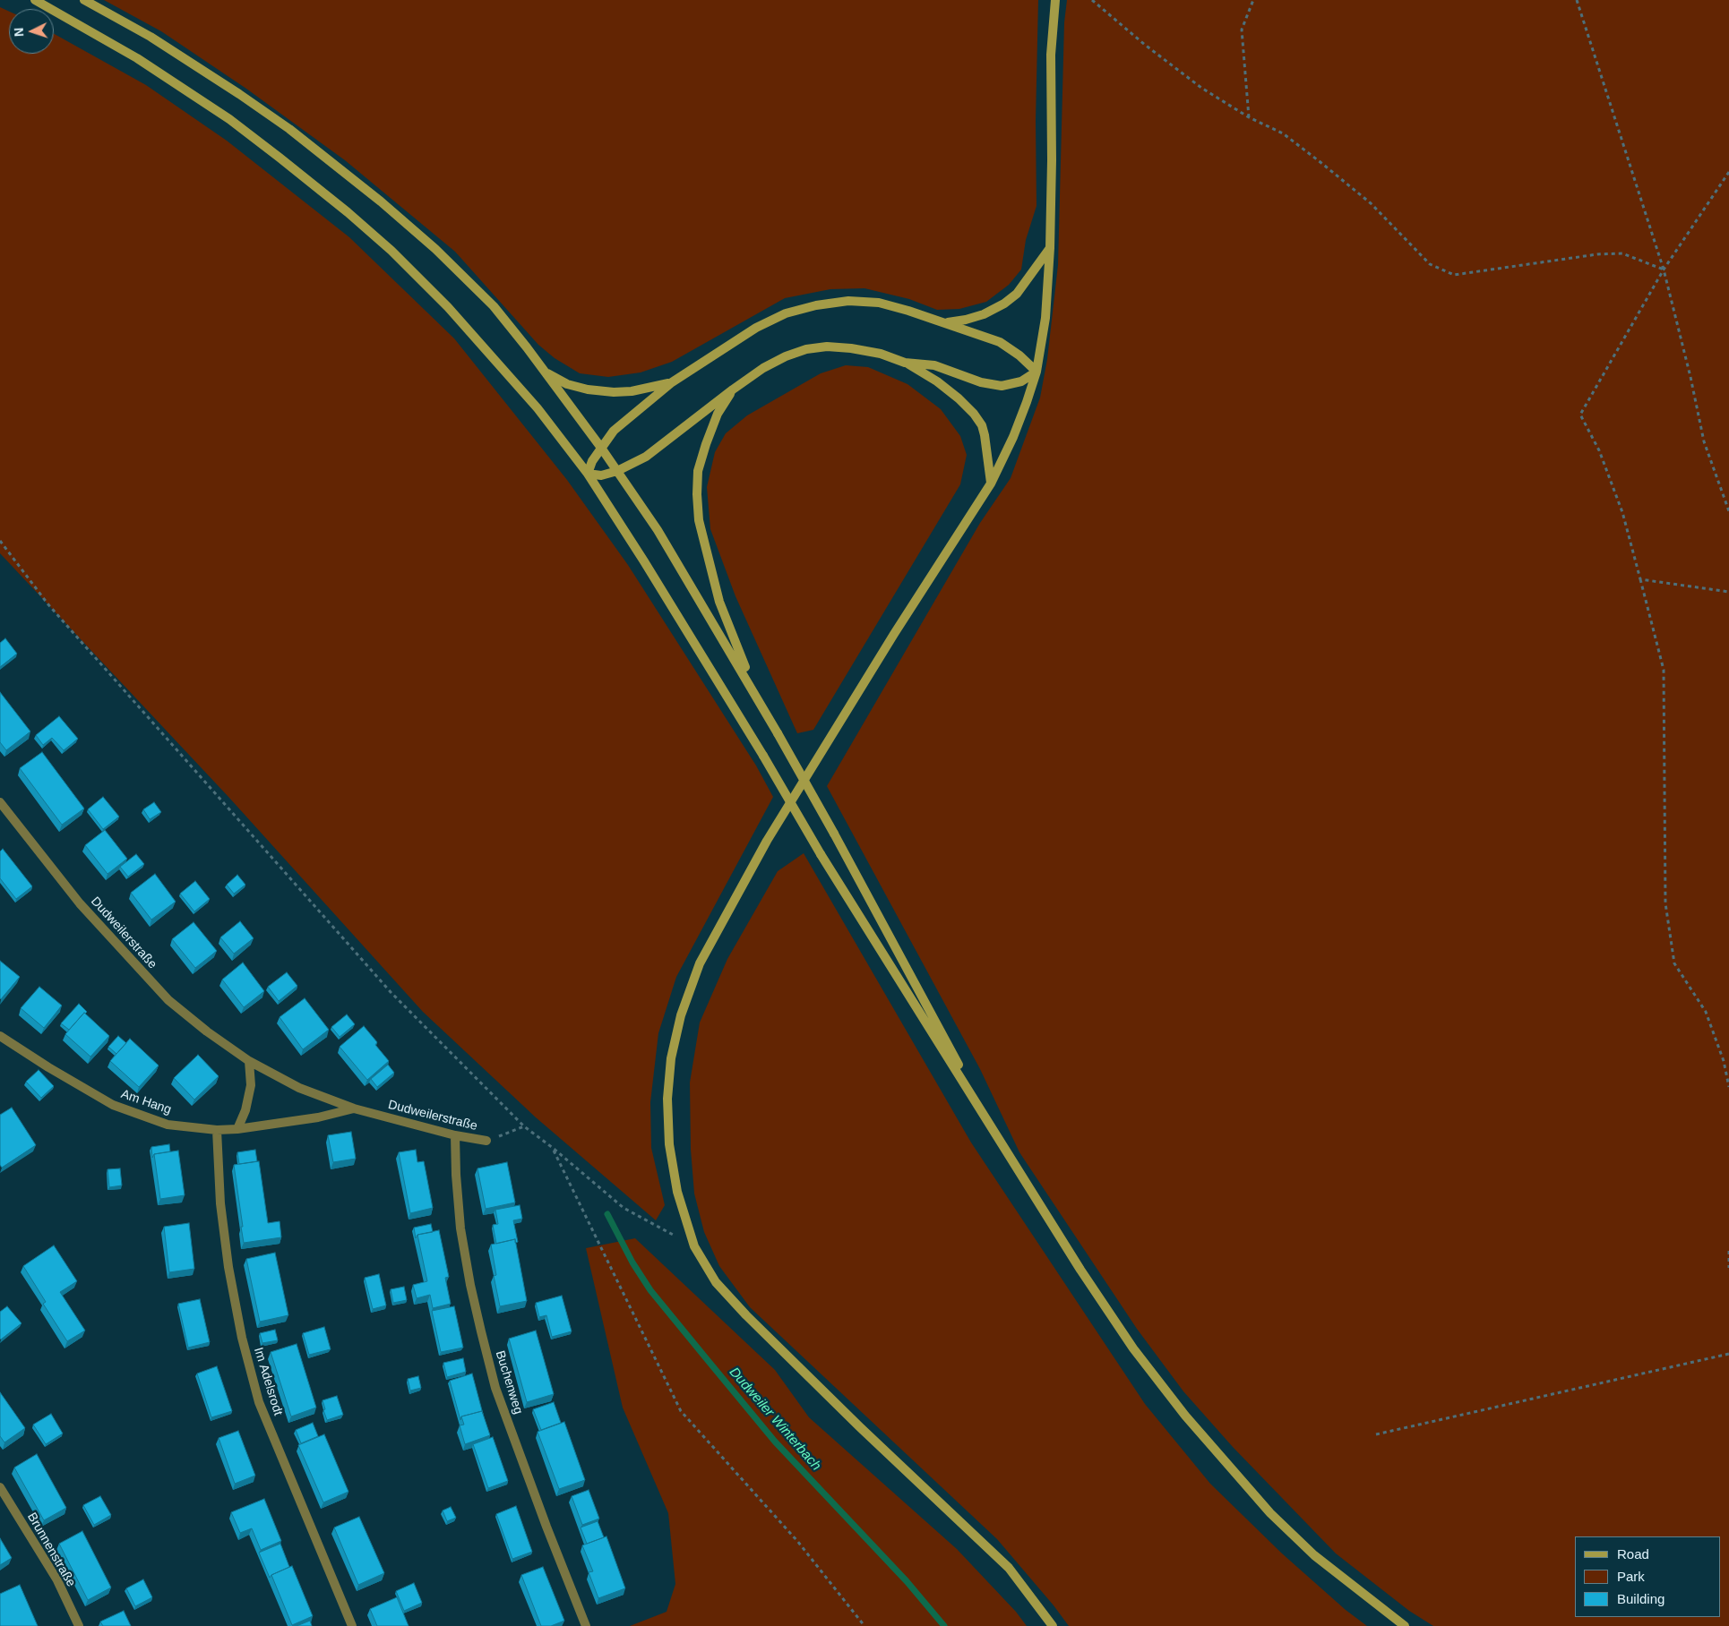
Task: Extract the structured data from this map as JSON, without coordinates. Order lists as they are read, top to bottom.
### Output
{
  "streets": {
    "street": [
      "Dudweilerstraße",
      "Am Hang",
      "Im Adelsrodt",
      "Buchenweg",
      "Brunnenstraße"
    ]
  },
  "crossings": [
    ["Dudweilerstraße", "Am Hang"],
    ["Dudweilerstraße", "Buchenweg"],
    ["Am Hang", "Im Adelsrodt"]
  ],
  "water": ["Dudweiler Winterbach"],
  "legend": ["Road", "Park", "Building"],
  "north": "left"
}
